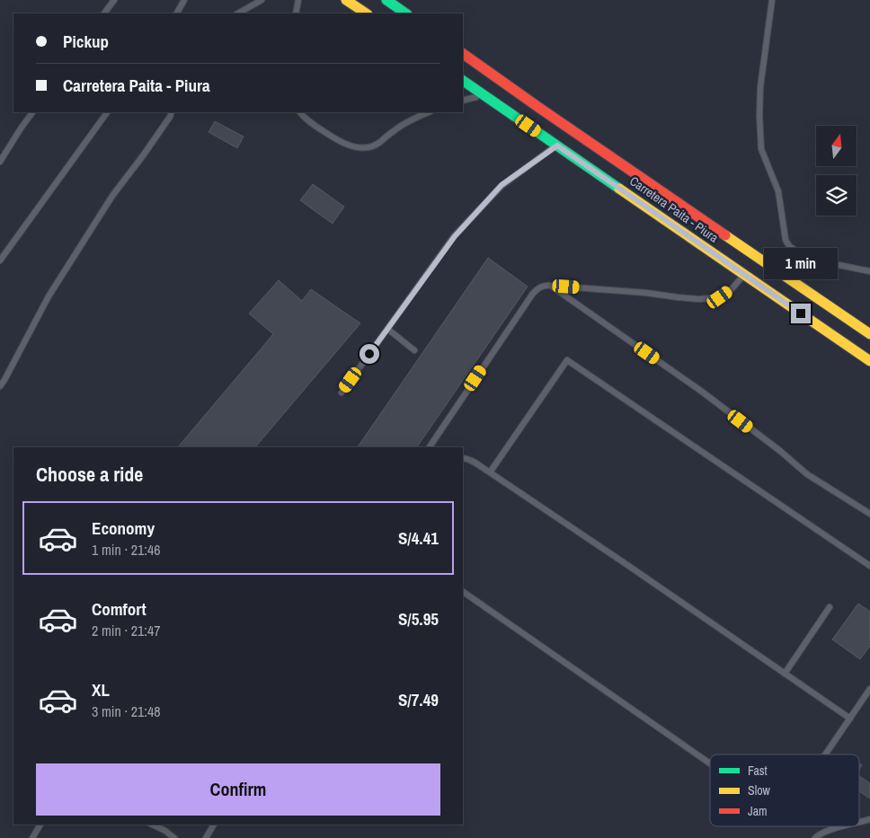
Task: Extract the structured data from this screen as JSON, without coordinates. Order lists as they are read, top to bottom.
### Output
{
  "streets": {
    "highway": ["Carretera Paita - Piura"]
  },
  "legend": ["Fast", "Slow", "Jam"],
  "north": "top",
  "page": {
    "banner": ["Pickup", "Carretera Paita - Piura"],
    "bubble": "1 min",
    "heading": "Choose a ride",
    "list": [
      {
        "name": "Economy",
        "note": "1 min · 21:46",
        "value": "S/4.41"
      },
      {
        "name": "Comfort",
        "note": "2 min · 21:47",
        "value": "S/5.95"
      },
      {
        "name": "XL",
        "note": "3 min · 21:48",
        "value": "S/7.49"
      }
    ],
    "buttons": "Confirm"
  }
}
